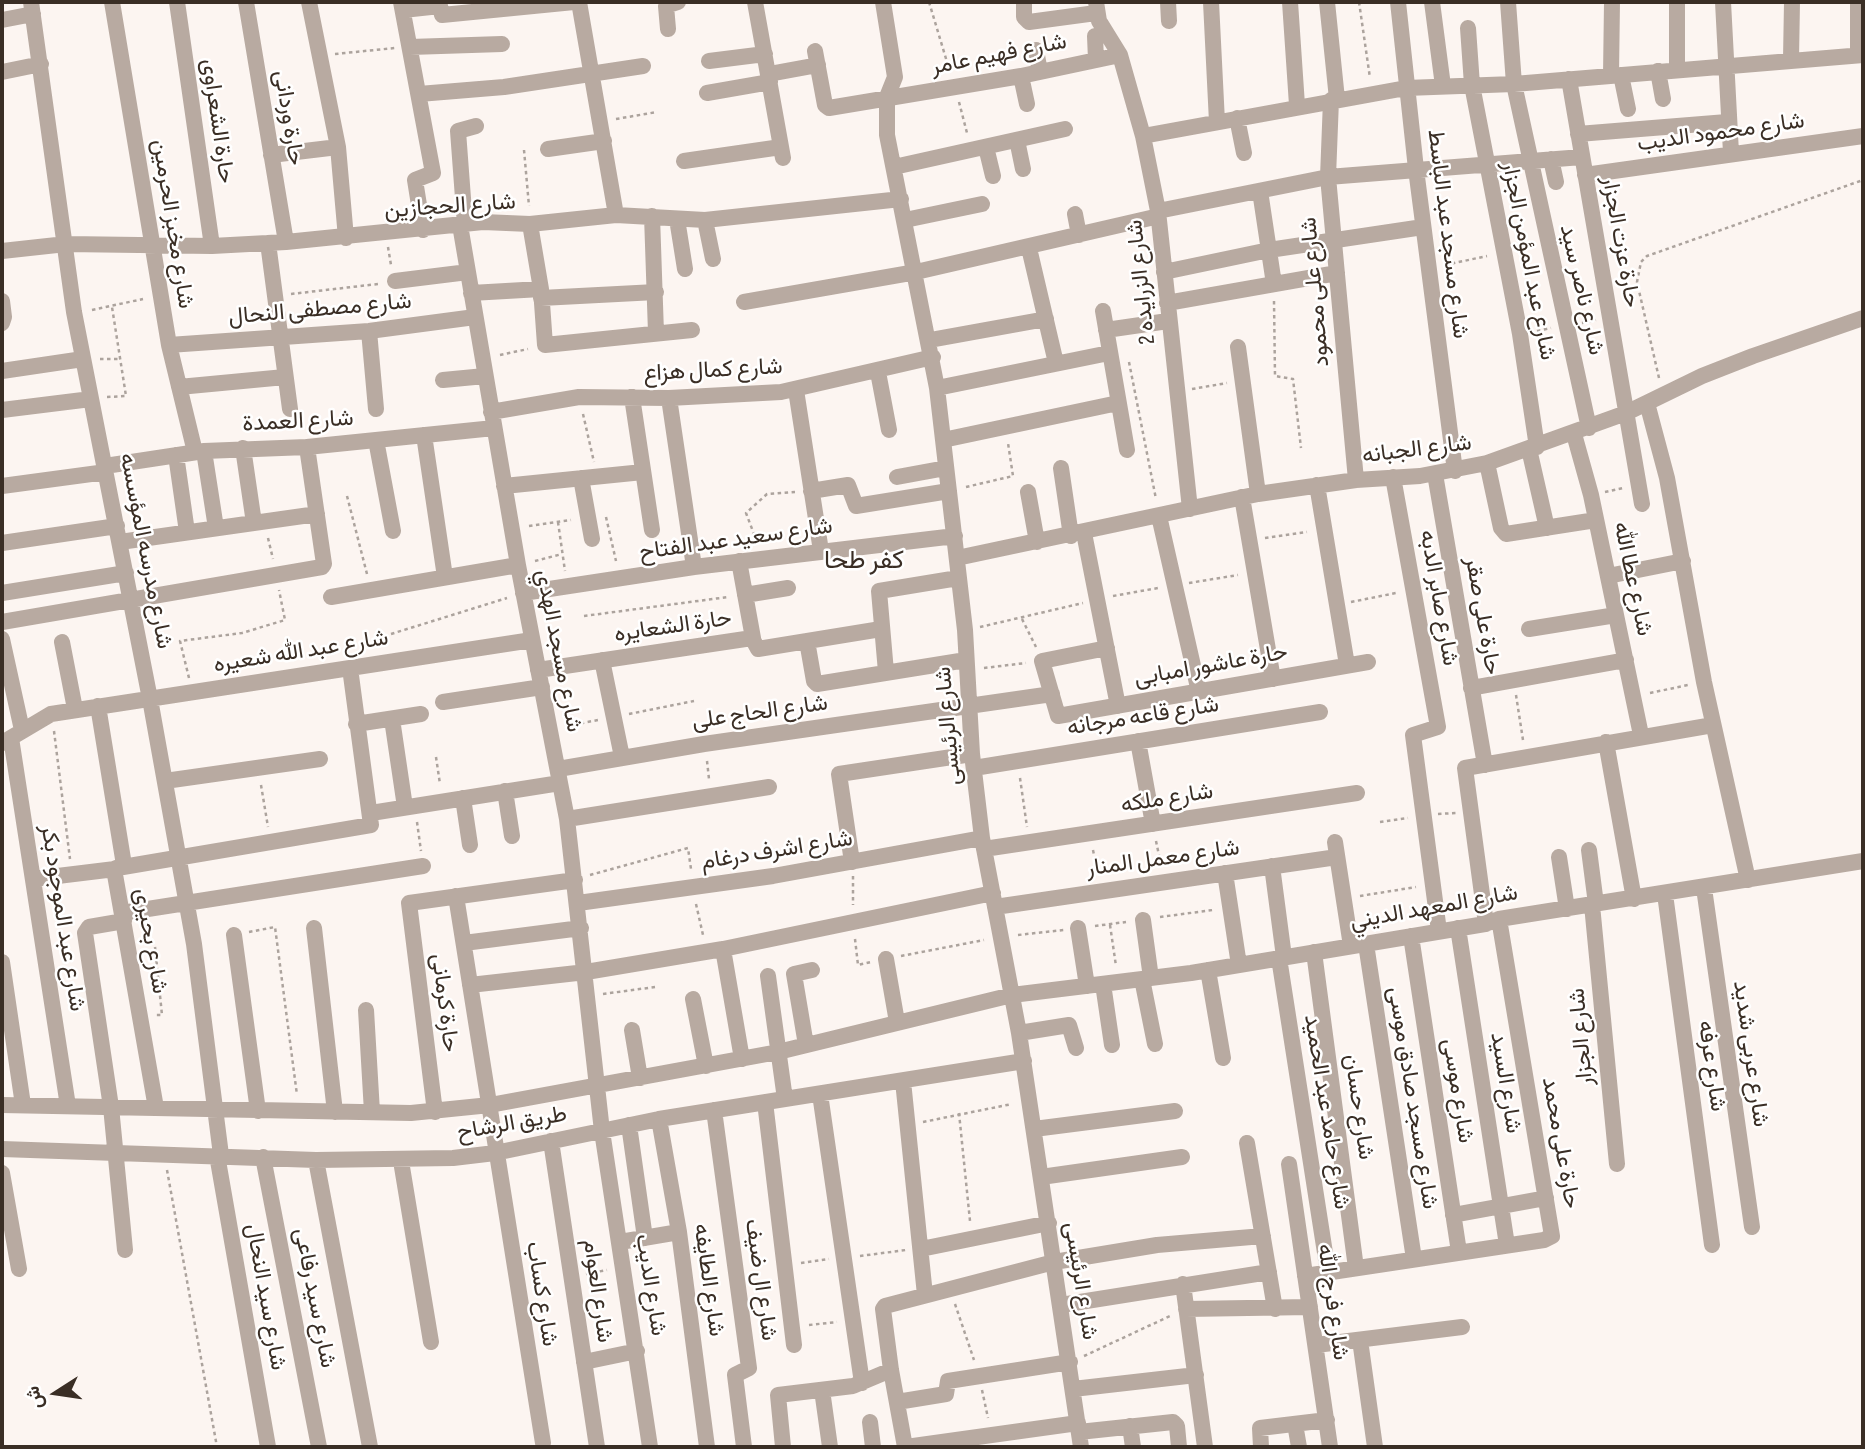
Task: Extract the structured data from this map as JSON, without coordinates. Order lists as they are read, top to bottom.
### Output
{
  "streets": {
    "street": [
      "شارع فهيم عامر",
      "حارة وردانى",
      "حارة الشعراوى",
      "شارع محمود الديب",
      "شارع الحجازين",
      "شارع مخبز الحرمين",
      "شارع مسجد عبد الباسط",
      "حارة عزت الجزار",
      "شارع عبد المؤمن الجزار",
      "شارع الزرايده 2",
      "شارع ناصر سيد",
      "شارع على محمود",
      "شارع مصطفى النحال",
      "شارع كمال هزاع",
      "شارع العمدة",
      "شارع الجبانه",
      "شارع سعيد عبد الفتاح",
      "شارع مدرسه المؤسسه",
      "شارع عطا الله",
      "شارع صابر الدبه",
      "حارة على صقر",
      "حارة الشعايره",
      "شارع مسجد الهدي",
      "شارع عبد الله شعيره",
      "حارة عاشور امبابى",
      "شارع الحاج على",
      "شارع قاعه مرجانه",
      "شارع الرئيسى",
      "شارع ملكه",
      "شارع اشرف درغام",
      "شارع معمل المنار",
      "شارع المعهد الديني",
      "شارع عبد الموجود بكر",
      "شارع بحيرى",
      "حارة كرمانى",
      "شارع الجزار",
      "شارع عربى شديد",
      "شارع عرفه",
      "شارع السيد",
      "شارع موسى",
      "شارع مسجد صادق موسى",
      "شارع حسان",
      "شارع حامد عبد الحميد",
      "طريق الرشاح",
      "حارة على محمد",
      "شارع الطايفه",
      "شارع ال ضيف",
      "شارع الديب",
      "شارع العوام",
      "شارع كساب",
      "شارع سيد النحال",
      "شارع سيد رفاعى",
      "شارع فرج الله"
    ]
  },
  "crossings": [
    ["شارع فهيم عامر", "شارع الزرايده 2"],
    ["شارع فهيم عامر", "شارع الرئيسى"],
    ["حارة وردانى", "شارع الحجازين"],
    ["حارة الشعراوى", "شارع الحجازين"],
    ["شارع محمود الديب", "حارة عزت الجزار"],
    ["شارع الحجازين", "شارع مخبز الحرمين"],
    ["شارع الحجازين", "شارع مدرسه المؤسسه"],
    ["شارع الحجازين", "شارع مسجد الهدي"],
    ["شارع الحجازين", "شارع الرئيسى"],
    ["شارع مخبز الحرمين", "شارع مصطفى النحال"],
    ["شارع مخبز الحرمين", "شارع العمدة"],
    ["شارع مسجد عبد الباسط", "شارع الجبانه"],
    ["حارة عزت الجزار", "شارع الجبانه"],
    ["شارع عبد المؤمن الجزار", "شارع الجبانه"],
    ["شارع الزرايده 2", "شارع الجبانه"],
    ["شارع ناصر سيد", "شارع الجبانه"],
    ["شارع ناصر سيد", "شارع عطا الله"],
    ["شارع على محمود", "شارع الجبانه"],
    ["شارع مصطفى النحال", "شارع مسجد الهدي"],
    ["شارع كمال هزاع", "شارع العمدة"],
    ["شارع كمال هزاع", "شارع مسجد الهدي"],
    ["شارع كمال هزاع", "شارع الرئيسى"],
    ["شارع العمدة", "شارع مدرسه المؤسسه"],
    ["شارع العمدة", "شارع مسجد الهدي"],
    ["شارع الجبانه", "شارع عطا الله"],
    ["شارع الجبانه", "شارع صابر الدبه"],
    ["شارع الجبانه", "حارة على صقر"],
    ["شارع الجبانه", "شارع الرئيسى"],
    ["شارع سعيد عبد الفتاح", "شارع مسجد الهدي"],
    ["شارع سعيد عبد الفتاح", "شارع الرئيسى"],
    ["شارع مدرسه المؤسسه", "شارع عبد الله شعيره"],
    ["شارع مدرسه المؤسسه", "طريق الرشاح"],
    ["شارع مدرسه المؤسسه", "شارع سيد النحال"],
    ["حارة على صقر", "حارة على محمد"],
    ["حارة الشعايره", "شارع مسجد الهدي"],
    ["شارع مسجد الهدي", "شارع عبد الله شعيره"],
    ["شارع مسجد الهدي", "شارع الحاج على"],
    ["شارع مسجد الهدي", "شارع اشرف درغام"],
    ["شارع مسجد الهدي", "شارع معمل المنار"],
    ["شارع مسجد الهدي", "طريق الرشاح"],
    ["شارع مسجد الهدي", "شارع الديب"],
    ["شارع عبد الله شعيره", "شارع عبد الموجود بكر"],
    ["شارع عبد الله شعيره", "شارع بحيرى"],
    ["حارة عاشور امبابى", "شارع الحاج على"],
    ["شارع الحاج على", "شارع الرئيسى"],
    ["شارع قاعه مرجانه", "شارع الرئيسى"],
    ["شارع قاعه مرجانه", "شارع اشرف درغام"],
    ["شارع الرئيسى", "شارع ملكه"],
    ["شارع الرئيسى", "شارع اشرف درغام"],
    ["شارع الرئيسى", "شارع معمل المنار"],
    ["شارع الرئيسى", "شارع المعهد الديني"],
    ["شارع الرئيسى", "طريق الرشاح"],
    ["شارع ملكه", "شارع اشرف درغام"],
    ["شارع معمل المنار", "شارع مسجد صادق موسى"],
    ["شارع معمل المنار", "شارع حامد عبد الحميد"],
    ["شارع معمل المنار", "شارع كساب"],
    ["شارع المعهد الديني", "شارع الجزار"],
    ["شارع المعهد الديني", "شارع عربى شديد"],
    ["شارع المعهد الديني", "شارع عرفه"],
    ["شارع المعهد الديني", "شارع السيد"],
    ["شارع المعهد الديني", "شارع موسى"],
    ["شارع المعهد الديني", "شارع مسجد صادق موسى"],
    ["شارع المعهد الديني", "شارع حسان"],
    ["شارع المعهد الديني", "شارع حامد عبد الحميد"],
    ["شارع المعهد الديني", "طريق الرشاح"],
    ["شارع المعهد الديني", "حارة على محمد"],
    ["شارع عبد الموجود بكر", "طريق الرشاح"],
    ["شارع بحيرى", "طريق الرشاح"],
    ["حارة كرمانى", "طريق الرشاح"],
    ["حارة كرمانى", "شارع كساب"],
    ["شارع السيد", "حارة على محمد"],
    ["شارع موسى", "حارة على محمد"],
    ["شارع مسجد صادق موسى", "حارة على محمد"],
    ["شارع حسان", "حارة على محمد"],
    ["شارع حامد عبد الحميد", "حارة على محمد"],
    ["طريق الرشاح", "شارع الطايفه"],
    ["طريق الرشاح", "شارع ال ضيف"],
    ["طريق الرشاح", "شارع الديب"],
    ["طريق الرشاح", "شارع العوام"],
    ["طريق الرشاح", "شارع كساب"],
    ["طريق الرشاح", "شارع سيد النحال"],
    ["طريق الرشاح", "شارع سيد رفاعى"],
    ["حارة على محمد", "شارع فرج الله"]
  ],
  "districts": ["كفر طحا"],
  "north": "left"
}
